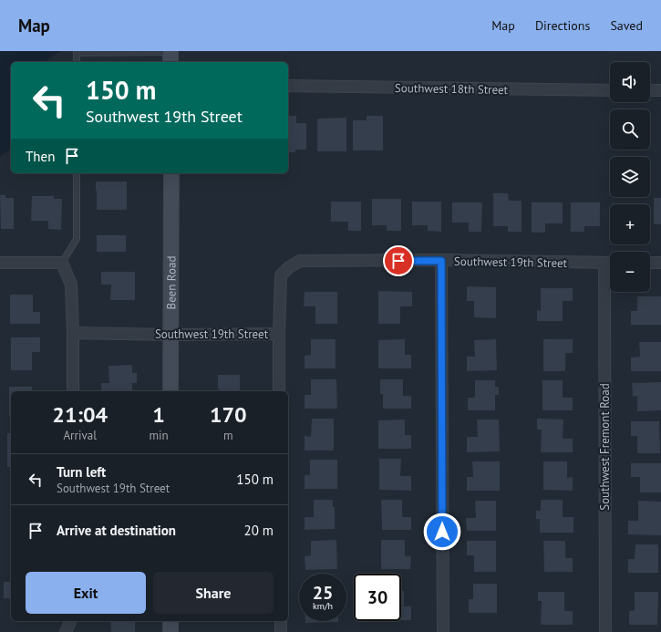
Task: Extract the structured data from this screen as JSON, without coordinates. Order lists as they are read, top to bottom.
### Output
{
  "streets": {
    "street": [
      "Southwest 18th Street",
      "Southwest 19th Street",
      "Been Road",
      "Southwest Fremont Road"
    ]
  },
  "crossings": [
    ["Southwest 19th Street", "Been Road"],
    ["Southwest 19th Street", "Southwest Fremont Road"]
  ],
  "page": {
    "header": "Map",
    "nav": ["Map", "Directions", "Saved"],
    "map_buttons": ["+", "−"],
    "turn": ["150 m", "Southwest 19th Street"],
    "then": "Then",
    "eta": [
      "21:04",
      "Arrival",
      "1",
      "min",
      "170",
      "m"
    ],
    "list": [
      {
        "name": "Turn left",
        "note": "Southwest 19th Street",
        "value": "150 m"
      },
      {
        "name": "Arrive at destination",
        "value": "20 m"
      }
    ],
    "buttons": ["Exit", "Share"],
    "speed": "25 km/h",
    "limit": "30"
  }
}
